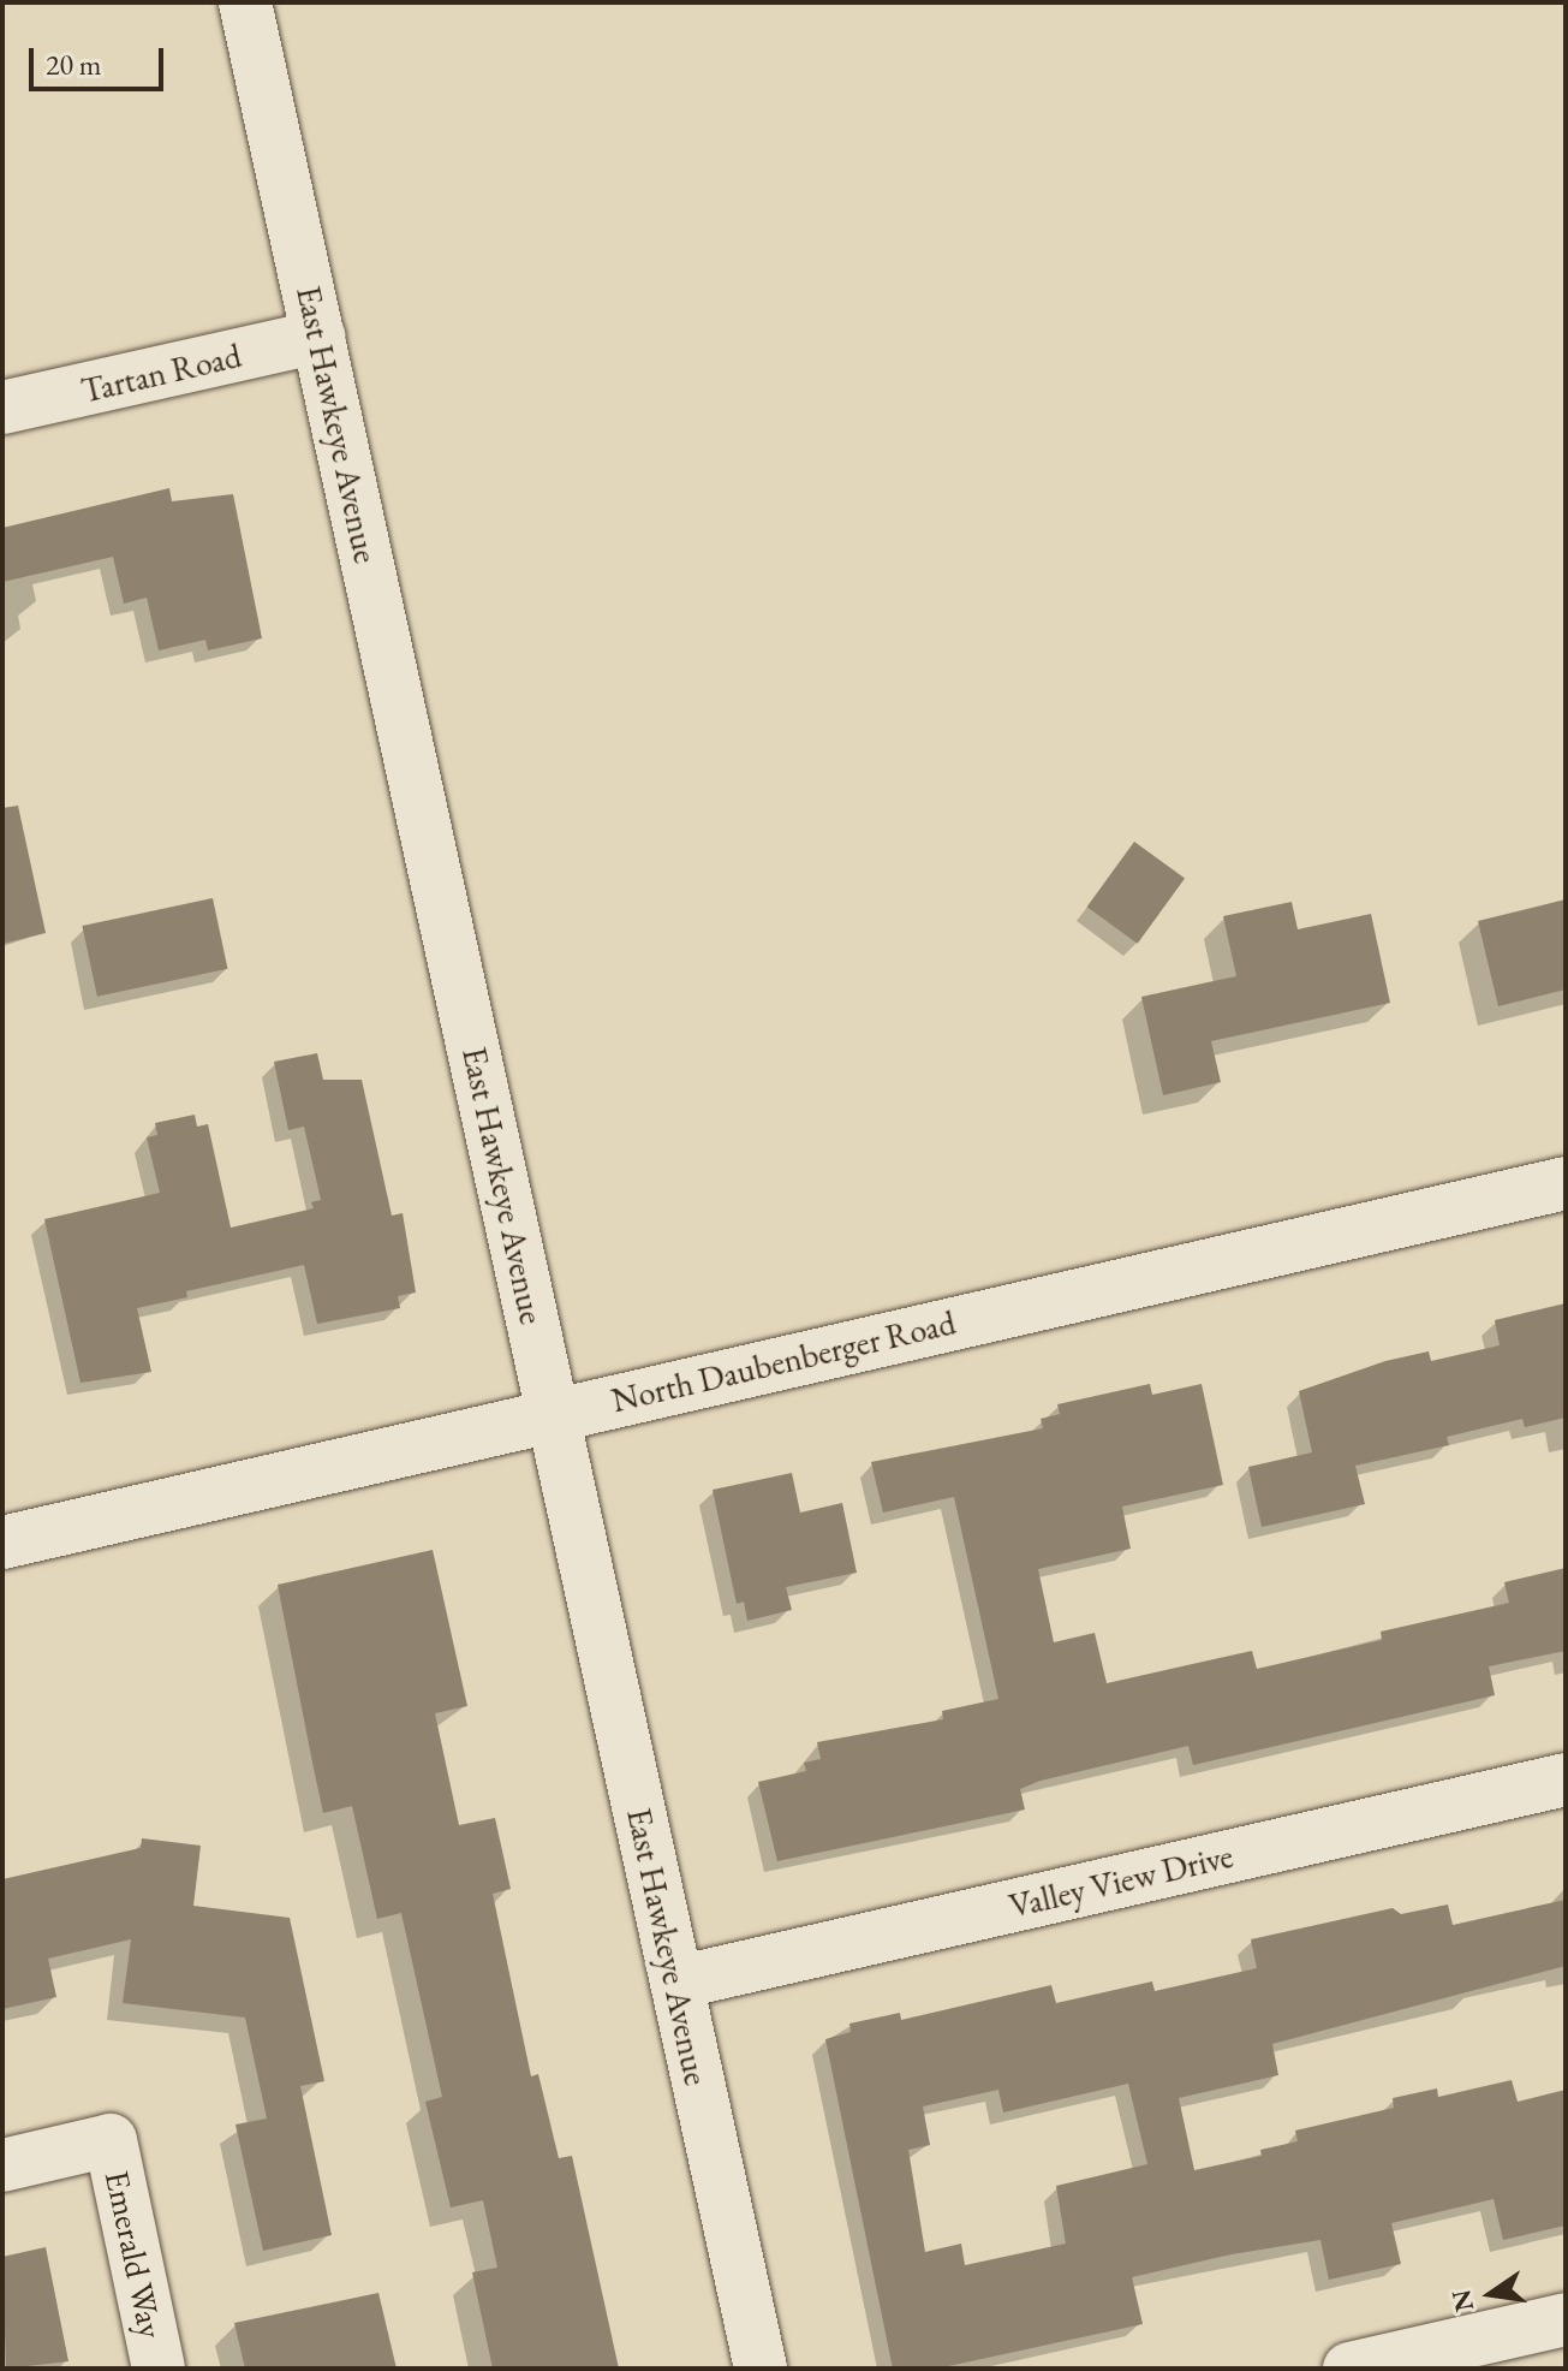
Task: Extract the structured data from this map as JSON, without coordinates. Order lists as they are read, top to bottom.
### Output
{
  "streets": {
    "street": [
      "Tartan Road",
      "East Hawkeye Avenue",
      "North Daubenberger Road",
      "Valley View Drive",
      "Emerald Way"
    ]
  },
  "crossings": [
    ["Tartan Road", "East Hawkeye Avenue"],
    ["East Hawkeye Avenue", "North Daubenberger Road"],
    ["East Hawkeye Avenue", "Valley View Drive"]
  ],
  "scale_bar": "20 m",
  "north": "left"
}
